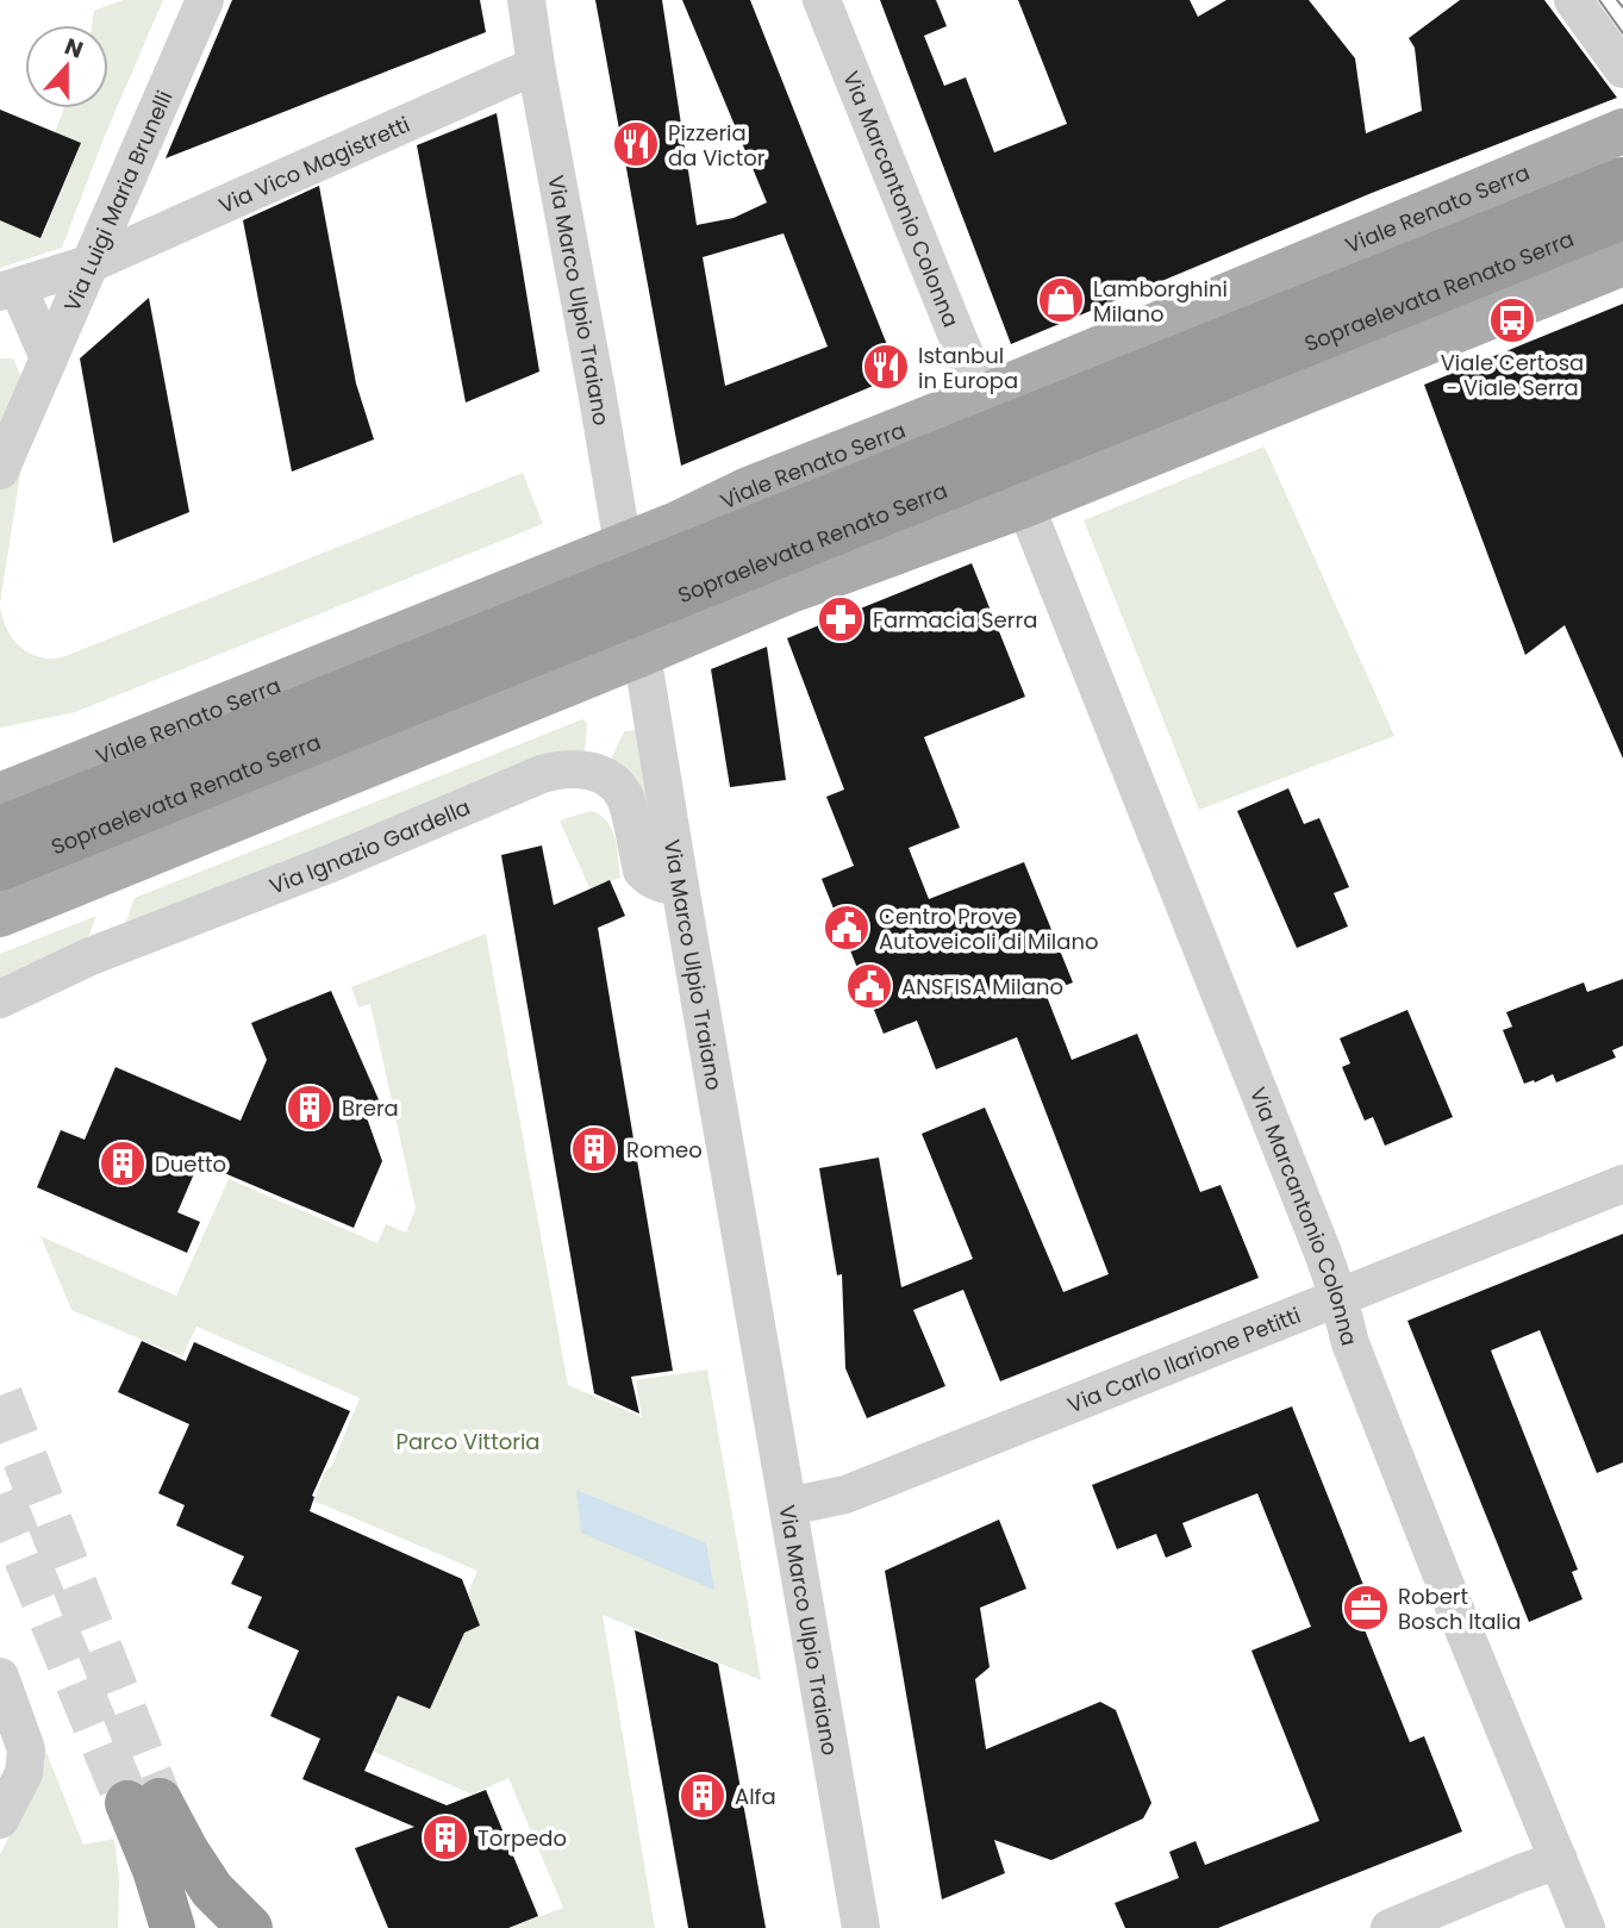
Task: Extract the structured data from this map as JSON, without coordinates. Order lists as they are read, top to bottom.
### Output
{
  "streets": {
    "highway": ["Sopraelevata Renato Serra"],
    "main road": ["Viale Renato Serra"],
    "street": [
      "Via Vico Magistretti",
      "Via Marcantonio Colonna",
      "Via Luigi Maria Brunelli",
      "Via Marco Ulpio Traiano",
      "Via Ignazio Gardella",
      "Via Carlo Ilarione Petitti"
    ]
  },
  "crossings": [
    ["Via Vico Magistretti", "Via Luigi Maria Brunelli"],
    ["Via Vico Magistretti", "Via Marco Ulpio Traiano"],
    ["Via Marcantonio Colonna", "Viale Renato Serra"],
    ["Via Marcantonio Colonna", "Via Carlo Ilarione Petitti"],
    ["Viale Renato Serra", "Via Marco Ulpio Traiano"],
    ["Via Marco Ulpio Traiano", "Via Ignazio Gardella"],
    ["Via Marco Ulpio Traiano", "Via Carlo Ilarione Petitti"]
  ],
  "parks": ["Parco Vittoria"],
  "places": {
    "restaurant": ["Pizzeria da Victor", "Istanbul in Europa"],
    "shop": ["Lamborghini Milano"],
    "bus stop": ["Viale Certosa - Viale Serra"],
    "pharmacy": ["Farmacia Serra"],
    "public building": ["Centro Prove Autoveicoli di Milano", "ANSFISA Milano"],
    "building": [
      "Brera",
      "Romeo",
      "Duetto",
      "Alfa",
      "Torpedo"
    ],
    "office": ["Robert Bosch Italia"]
  },
  "north": "top"
}
